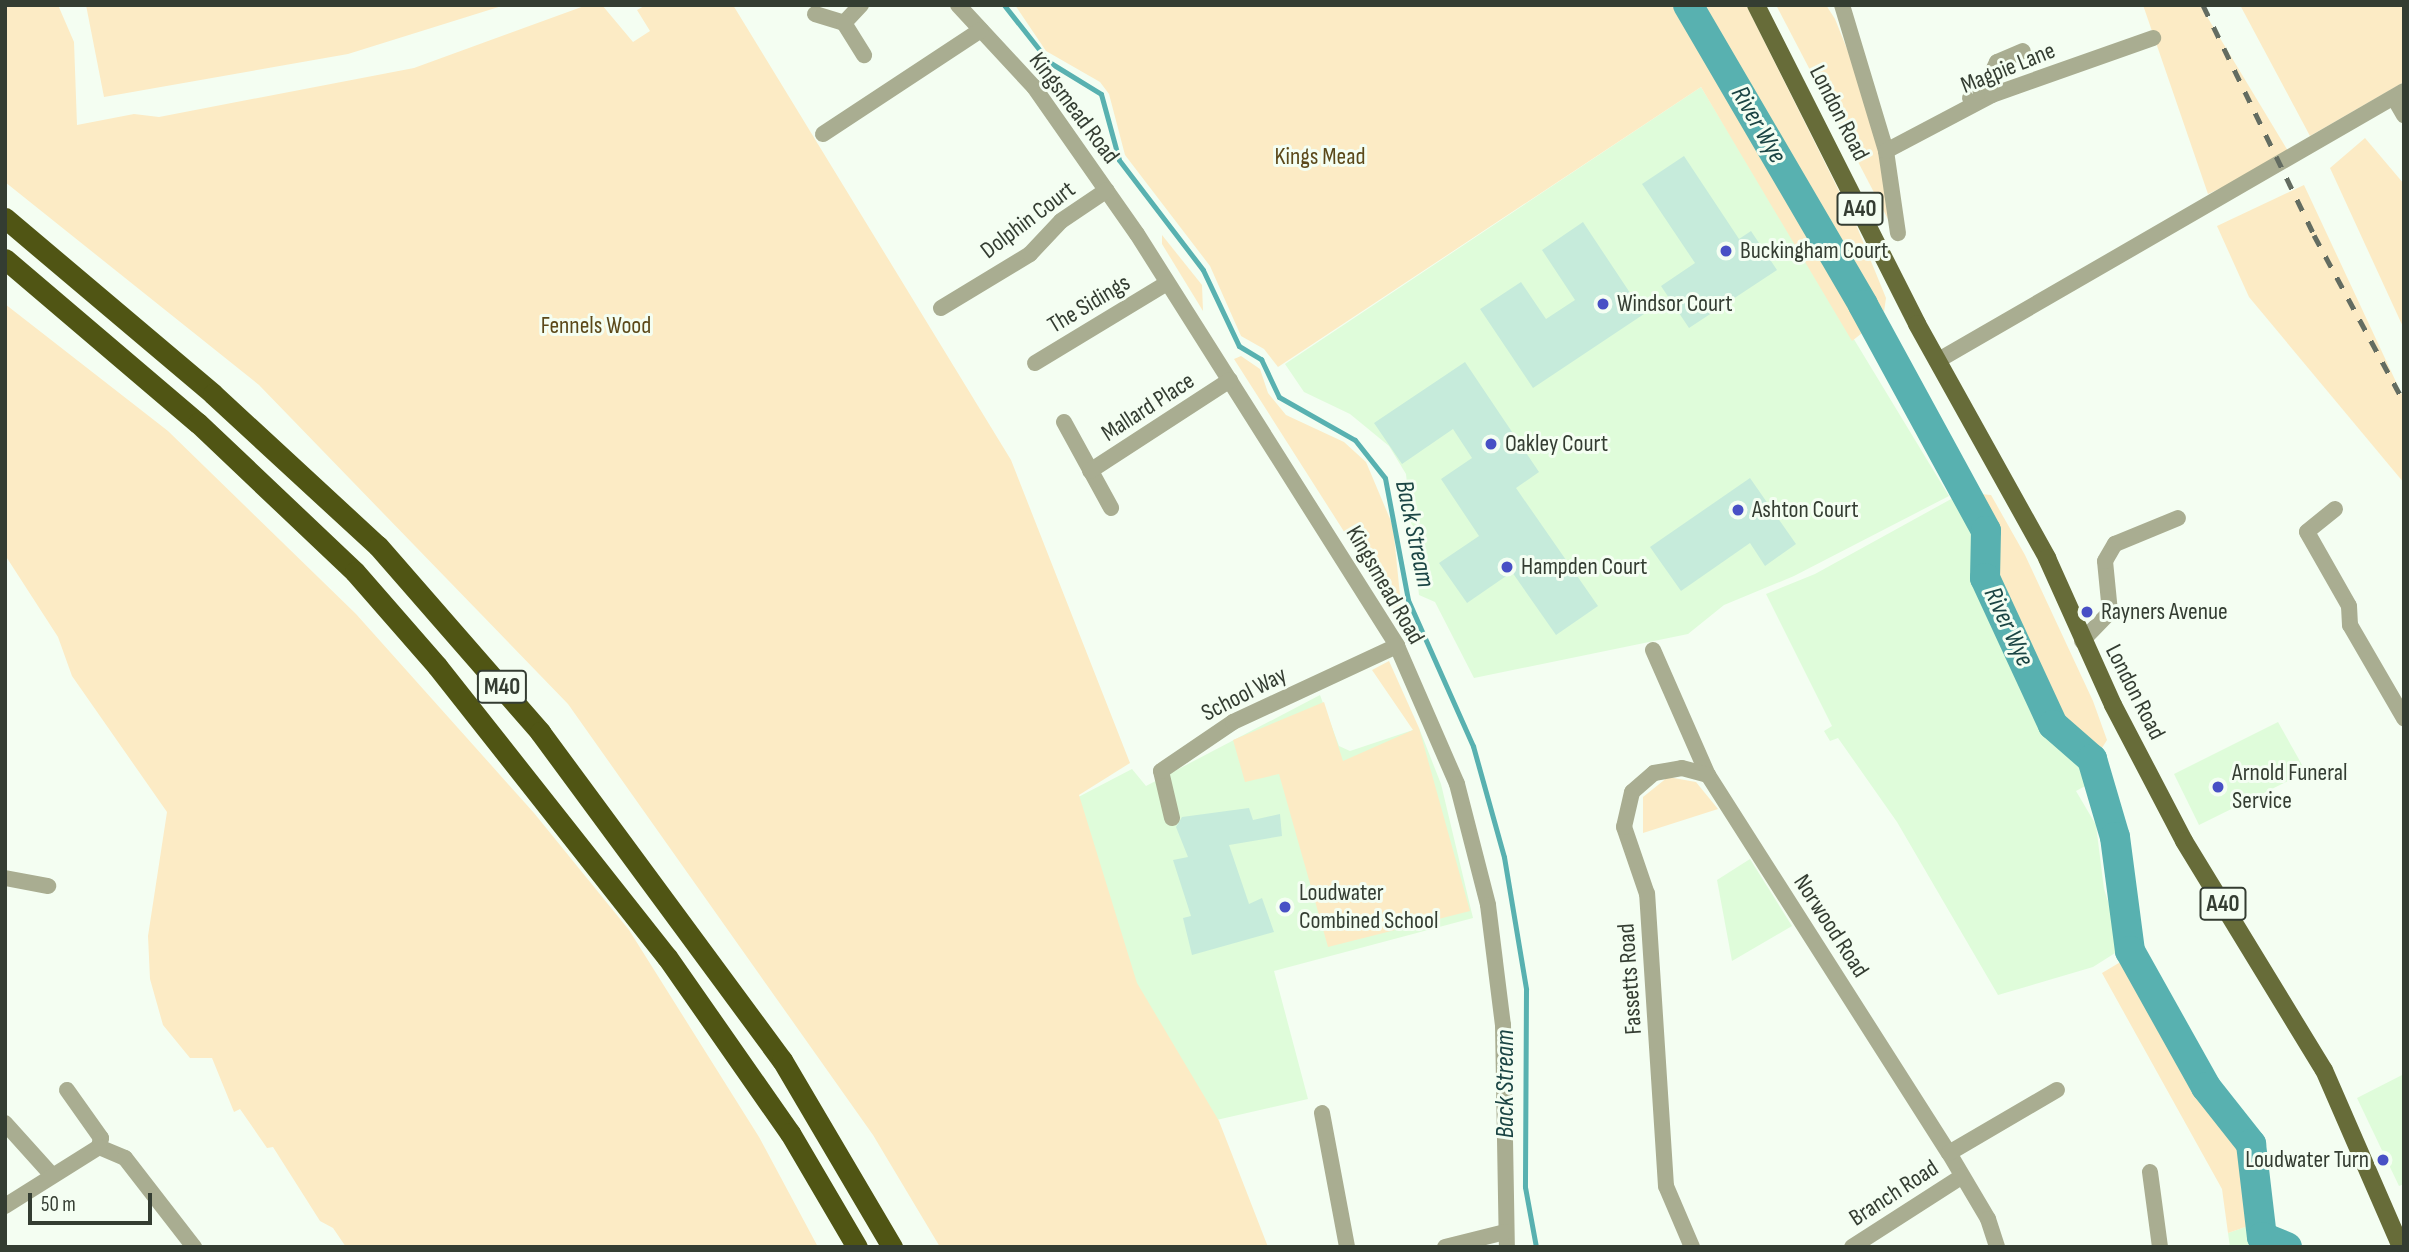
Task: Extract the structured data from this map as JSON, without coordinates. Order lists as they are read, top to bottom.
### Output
{
  "streets": {
    "highway": ["M40"],
    "main road": ["London Road", "A40"],
    "street": [
      "Magpie Lane",
      "Kingsmead Road",
      "Dolphin Court",
      "The Sidings",
      "Mallard Place",
      "School Way",
      "Norwood Road",
      "Fassetts Road",
      "Branch Road"
    ]
  },
  "crossings": [
    ["Magpie Lane", "London Road"],
    ["Kingsmead Road", "Dolphin Court"],
    ["Kingsmead Road", "The Sidings"],
    ["Kingsmead Road", "Mallard Place"],
    ["Kingsmead Road", "School Way"],
    ["Norwood Road", "Fassetts Road"],
    ["Norwood Road", "Branch Road"]
  ],
  "water": ["River Wye", "Back Stream"],
  "parks": ["Kings Mead", "Fennels Wood"],
  "places": [
    "Buckingham Court",
    "Windsor Court",
    "Oakley Court",
    "Ashton Court",
    "Hampden Court",
    "Rayners Avenue",
    "Arnold Funeral Service",
    "Loudwater Combined School",
    "Loudwater Turn"
  ],
  "scale_bar": "50 m"
}
